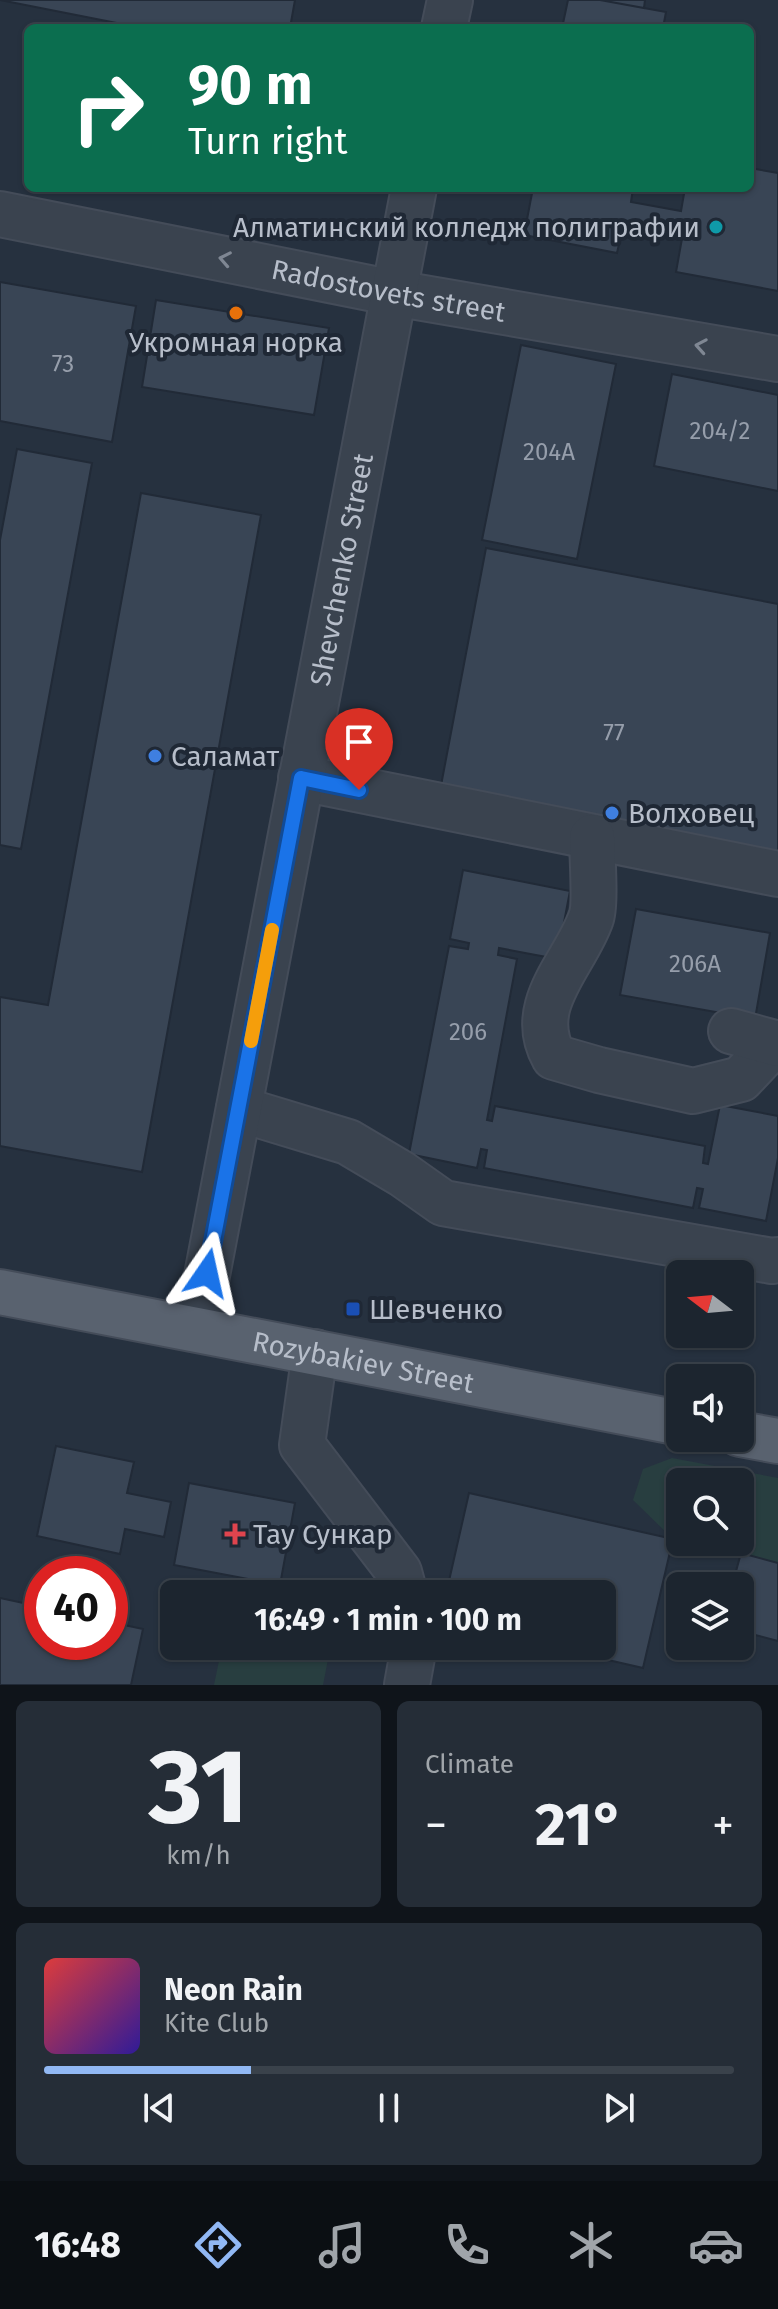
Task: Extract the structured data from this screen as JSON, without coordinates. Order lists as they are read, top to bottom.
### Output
{
  "streets": {
    "main road": ["Rozybakiev Street"],
    "street": ["Radostovets street", "Shevchenko Street"]
  },
  "crossings": [
    ["Radostovets street", "Shevchenko Street"],
    ["Shevchenko Street", "Rozybakiev Street"]
  ],
  "one_way": ["Radostovets street"],
  "places": {
    "other": [
      "Алматинский колледж полиграфии",
      "Укромная норка",
      "Саламат",
      "Волховец"
    ],
    "transit": ["Шевченко"],
    "health": ["Тау Сункар"]
  },
  "house_numbers": [
    "73",
    "204/2",
    "204А",
    "77",
    "206А",
    "206"
  ],
  "north": "left",
  "page": {
    "turn": ["90 m", "Turn right"],
    "limit": "40",
    "trip": "16:49 · 1 min · 100 m",
    "tile": [
      ["31", "km/h"],
      "Climate"
    ],
    "heat": ["−", "21°", "+"],
    "song": ["Neon Rain", "Kite Club"],
    "tabs": "16:48"
  }
}
